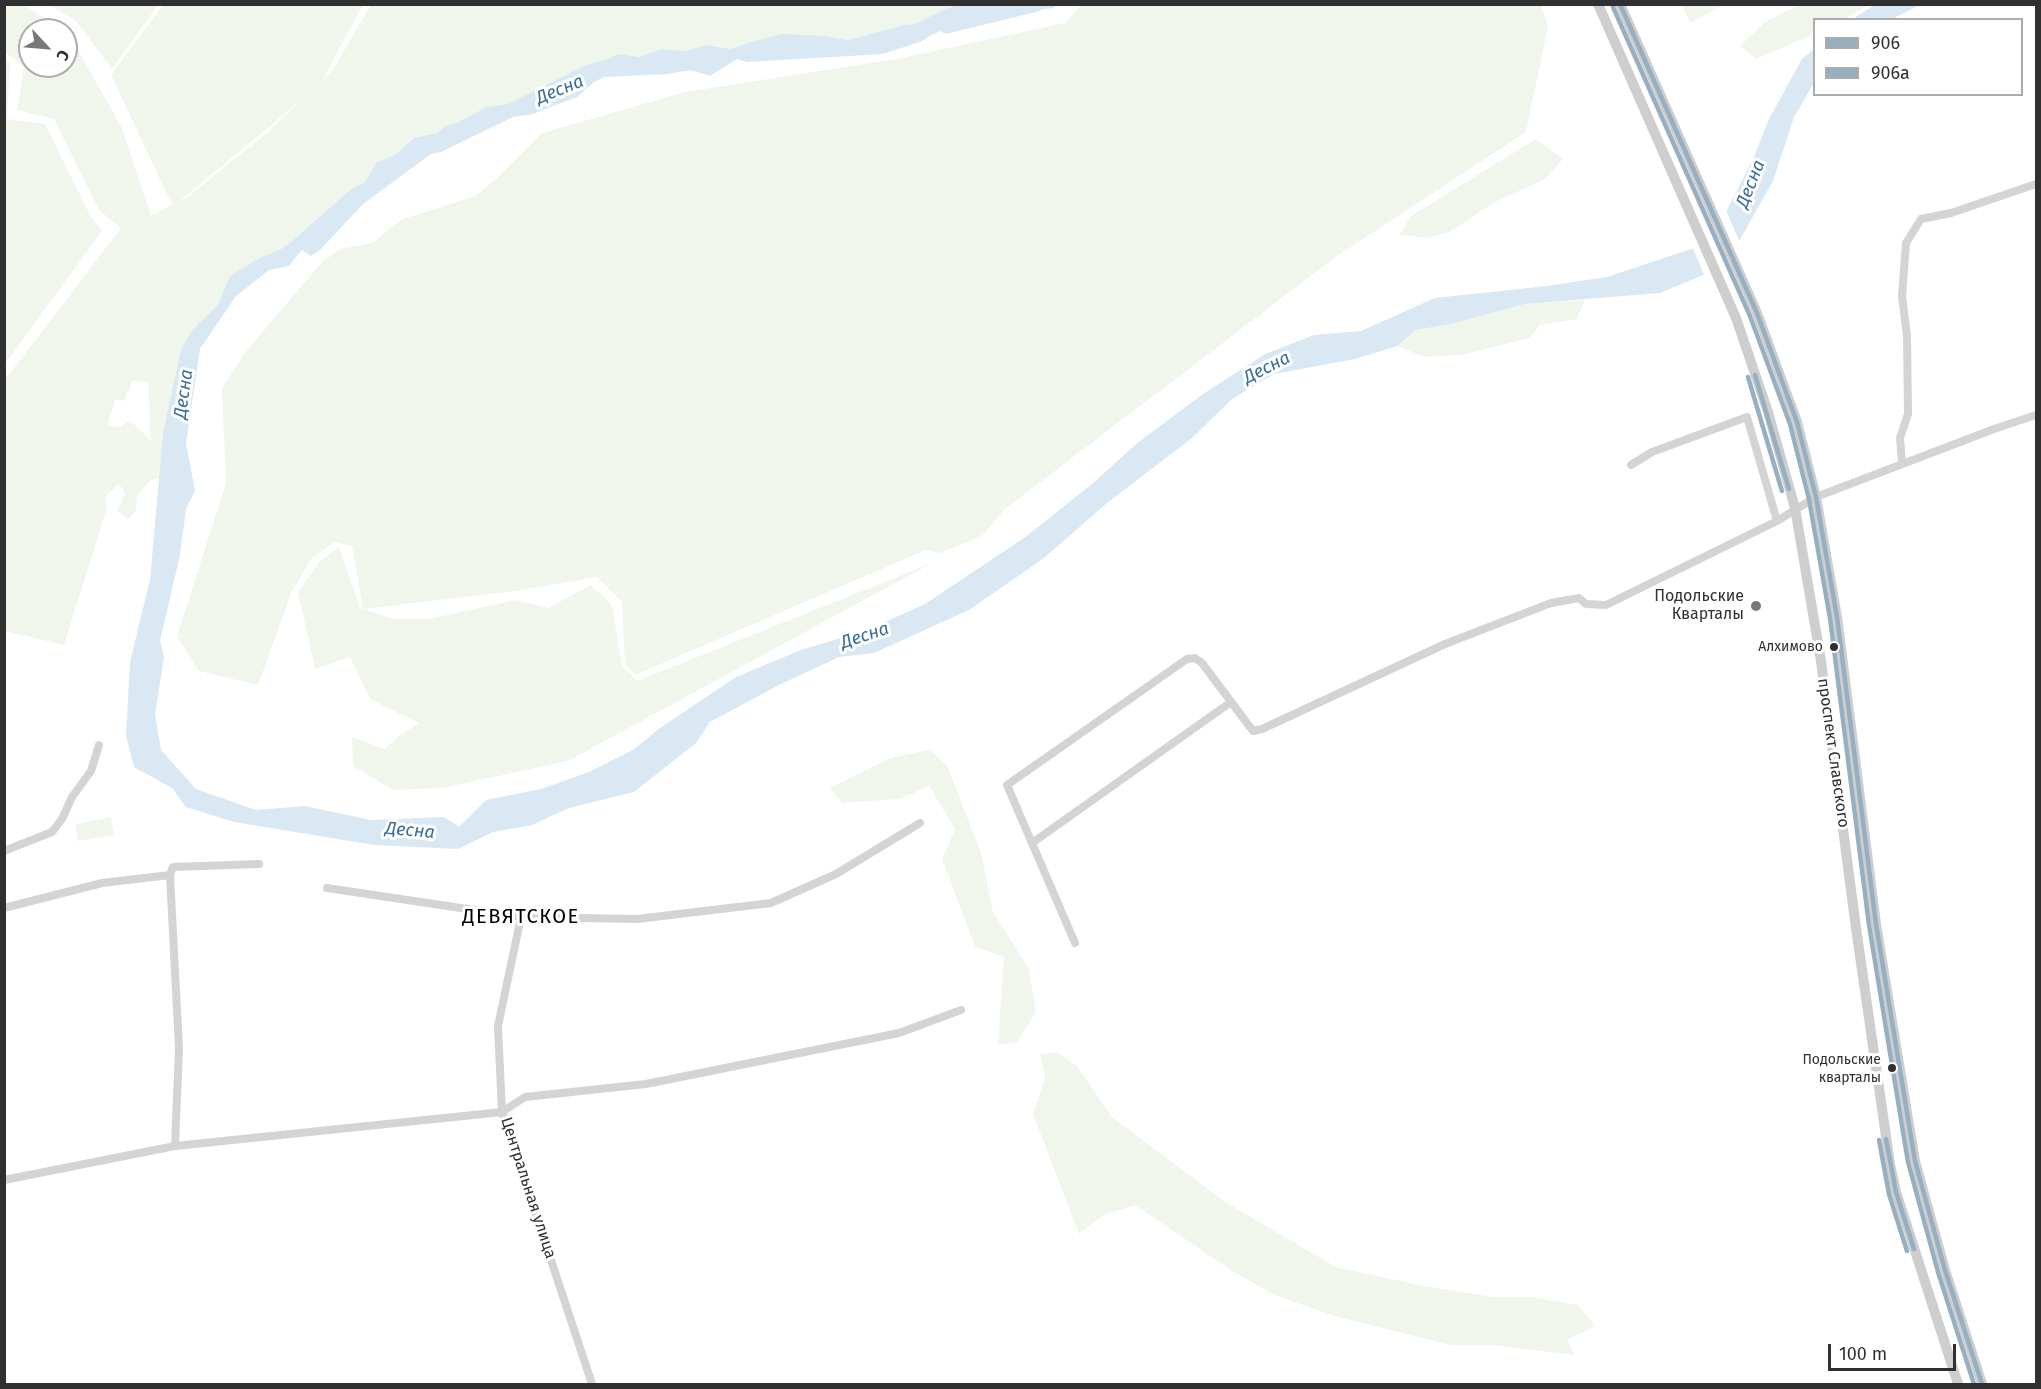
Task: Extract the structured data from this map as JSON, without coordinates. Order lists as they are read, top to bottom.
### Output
{
  "streets": {
    "main road": ["проспект Славского"],
    "street": ["Центральная улица"]
  },
  "districts": ["ДЕВЯТСКОЕ"],
  "water": ["Десна"],
  "places": ["Подольские Кварталы", "Алхимово", "Подольские кварталы"],
  "lines": ["transit line 906", "transit line 906а"],
  "legend": ["906", "906а"],
  "scale_bar": "100 m",
  "north": "bottom right"
}
